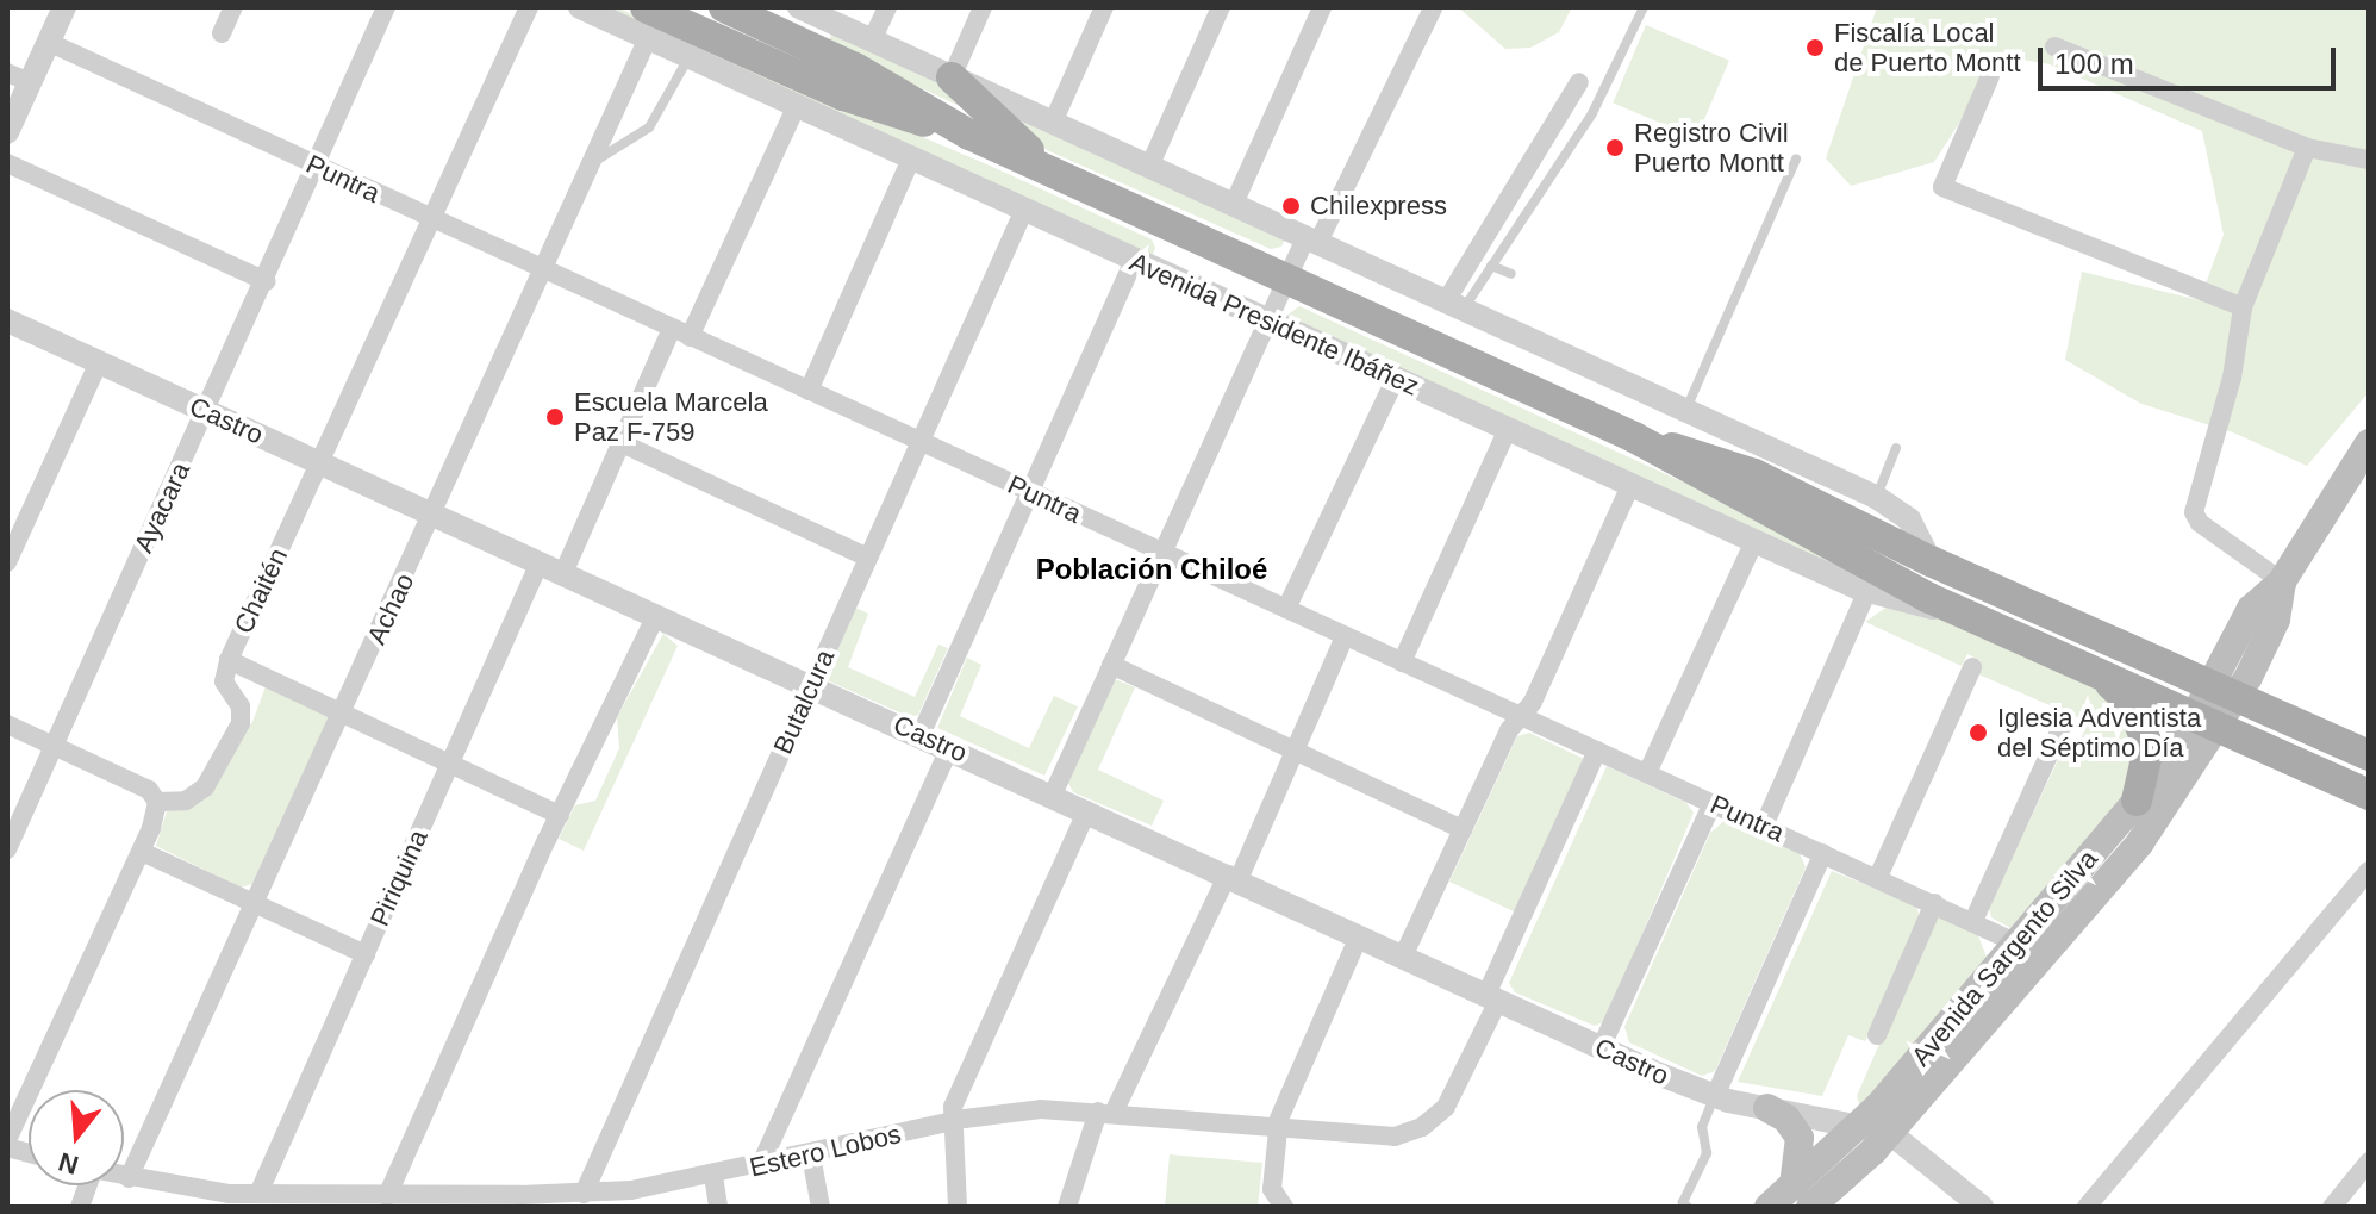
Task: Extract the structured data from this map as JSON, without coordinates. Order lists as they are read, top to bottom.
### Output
{
  "streets": {
    "main road": ["Avenida Presidente Ibáñez", "Avenida Sargento Silva"],
    "street": [
      "Puntra",
      "Castro",
      "Ayacara",
      "Chaitén",
      "Achao",
      "Butalcura",
      "Piriquina",
      "Estero Lobos"
    ]
  },
  "crossings": [
    ["Puntra", "Ayacara"],
    ["Puntra", "Chaitén"],
    ["Puntra", "Achao"],
    ["Puntra", "Butalcura"],
    ["Puntra", "Avenida Sargento Silva"],
    ["Puntra", "Estero Lobos"],
    ["Avenida Presidente Ibáñez", "Achao"],
    ["Avenida Presidente Ibáñez", "Butalcura"],
    ["Avenida Presidente Ibáñez", "Avenida Sargento Silva"],
    ["Castro", "Ayacara"],
    ["Castro", "Chaitén"],
    ["Castro", "Achao"],
    ["Castro", "Butalcura"],
    ["Castro", "Piriquina"],
    ["Castro", "Avenida Sargento Silva"],
    ["Castro", "Estero Lobos"],
    ["Achao", "Estero Lobos"],
    ["Butalcura", "Estero Lobos"],
    ["Piriquina", "Estero Lobos"]
  ],
  "districts": ["Población Chiloé"],
  "places": [
    "Fiscalía Local de Puerto Montt",
    "Registro Civil Puerto Montt",
    "Chilexpress",
    "Escuela Marcela Paz F-759",
    "Iglesia Adventista del Séptimo Día"
  ],
  "scale_bar": "100 m",
  "north": "bottom"
}
